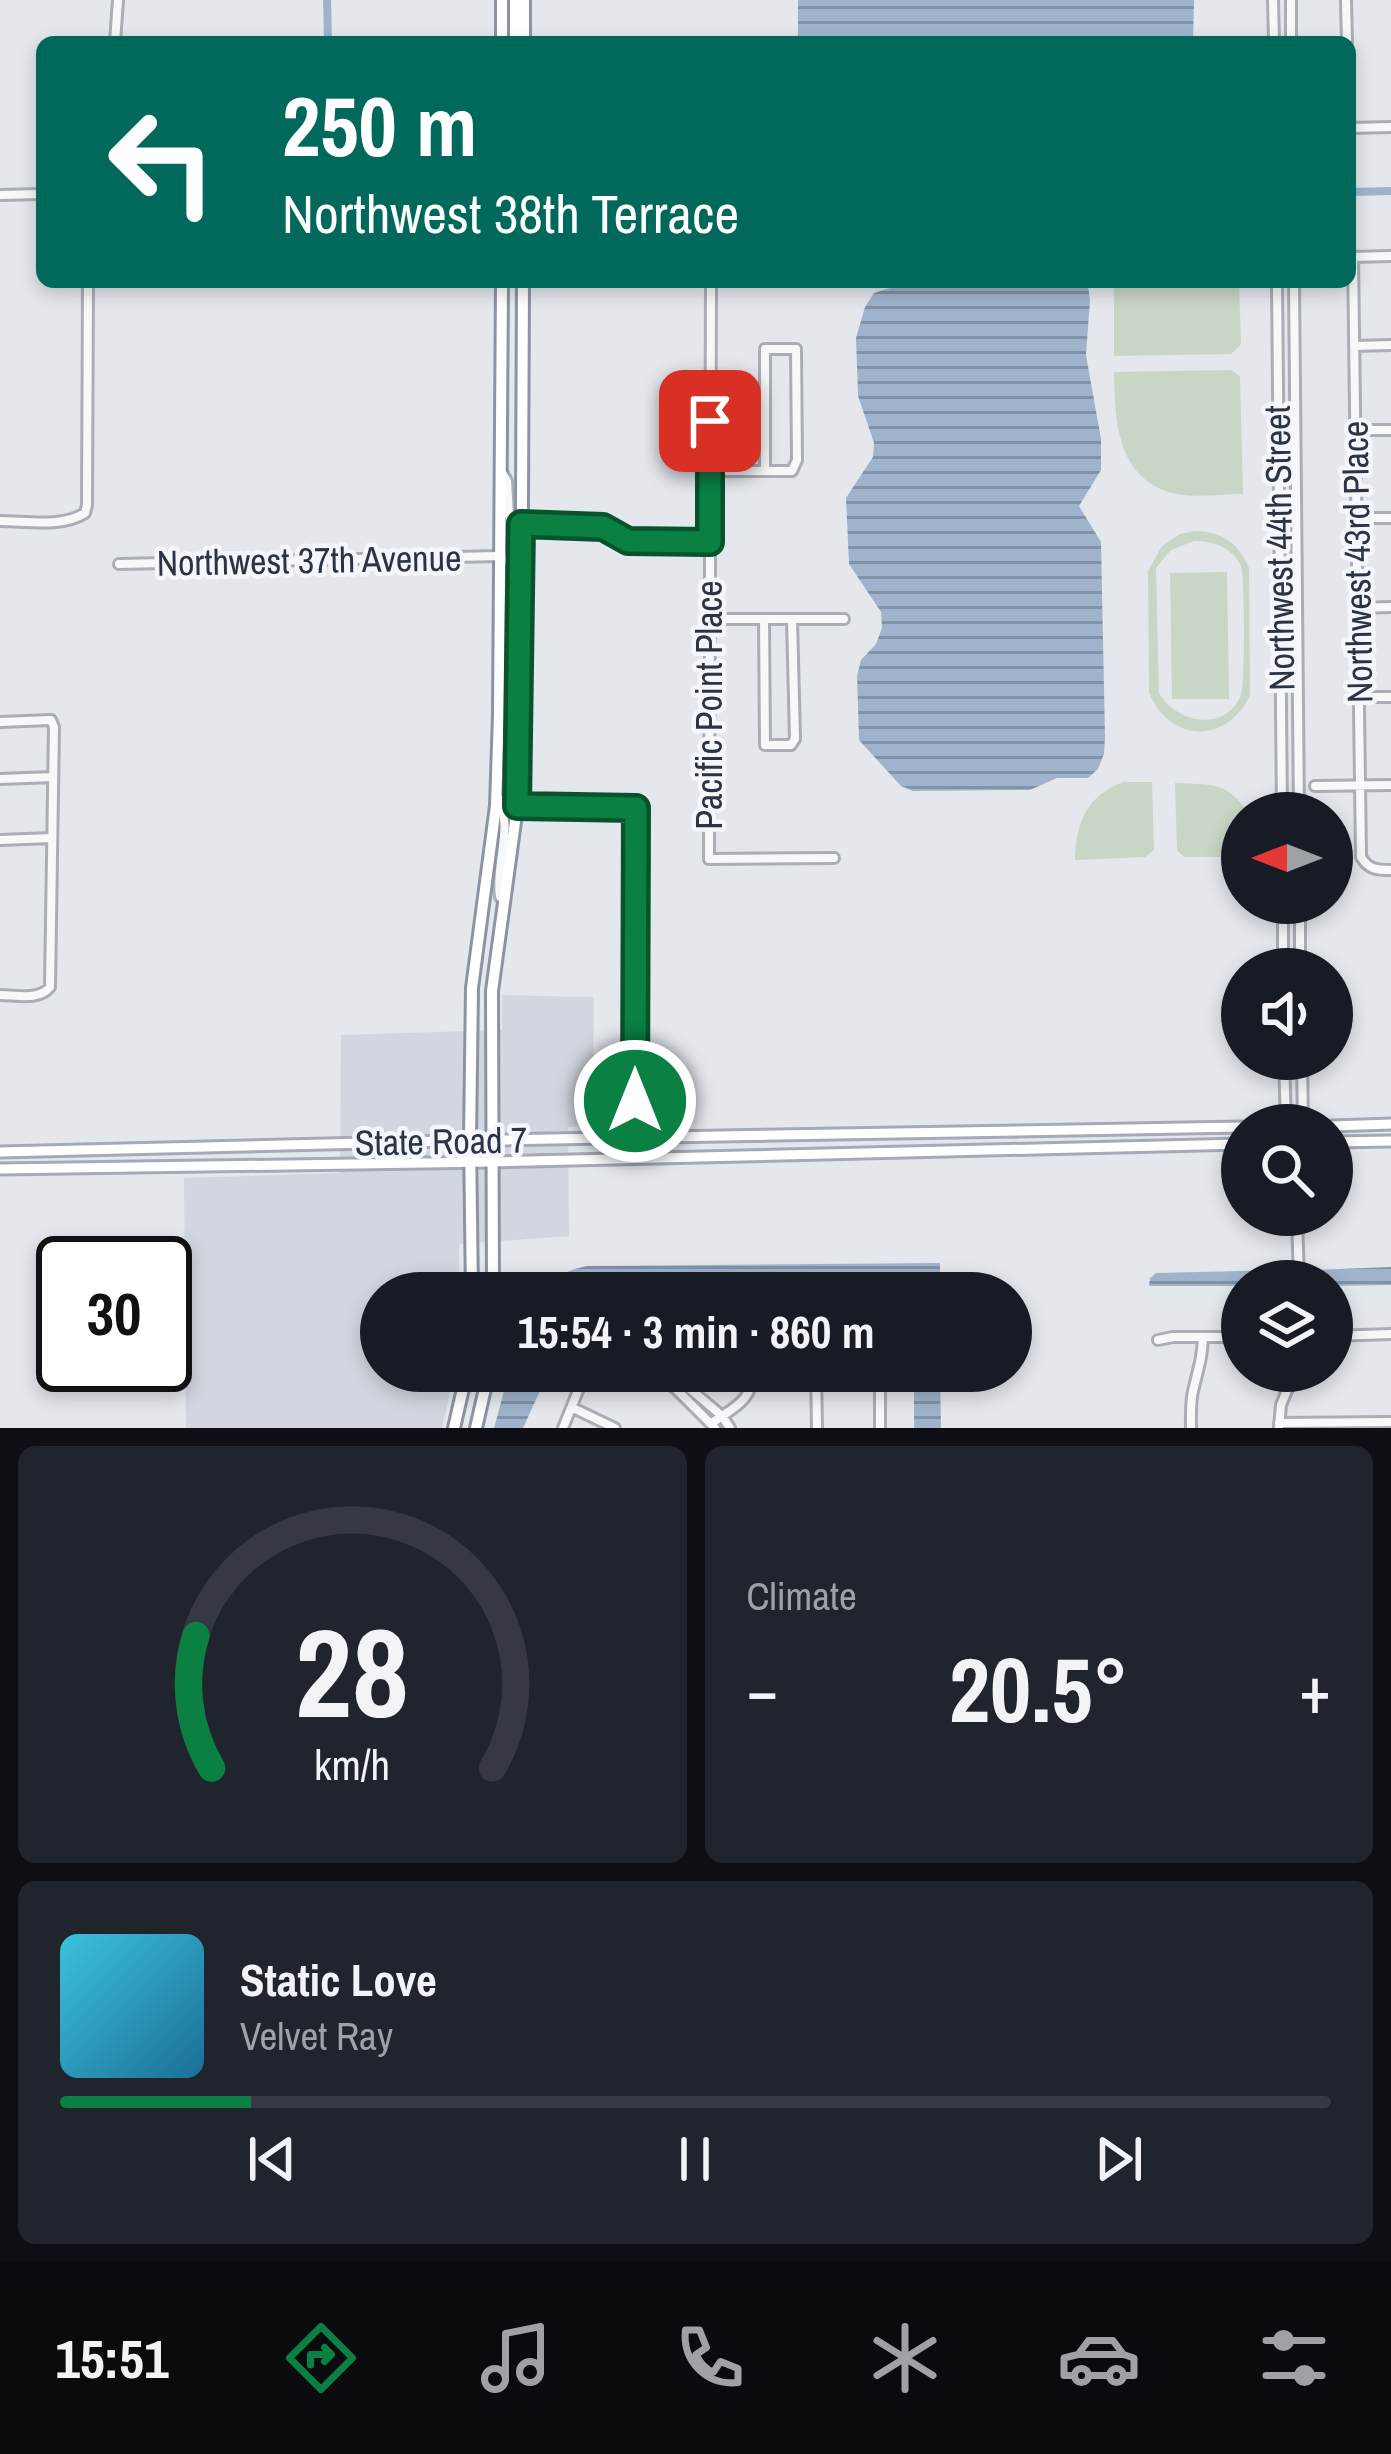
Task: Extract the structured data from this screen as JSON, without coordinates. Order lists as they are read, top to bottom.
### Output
{
  "streets": {
    "main road": ["State Road 7"],
    "street": [
      "Northwest 44th Street",
      "Northwest 37th Avenue",
      "Northwest 43rd Place",
      "Pacific Point Place"
    ]
  },
  "north": "left",
  "page": {
    "turn": ["250 m", "Northwest 38th Terrace"],
    "limit": "30",
    "trip": "15:54 · 3 min · 860 m",
    "tile": "Climate",
    "heat": ["−", "20.5°", "+"],
    "song": ["Static Love", "Velvet Ray"],
    "tabs": "15:51",
    "gauge": ["28", "km/h"]
  }
}
